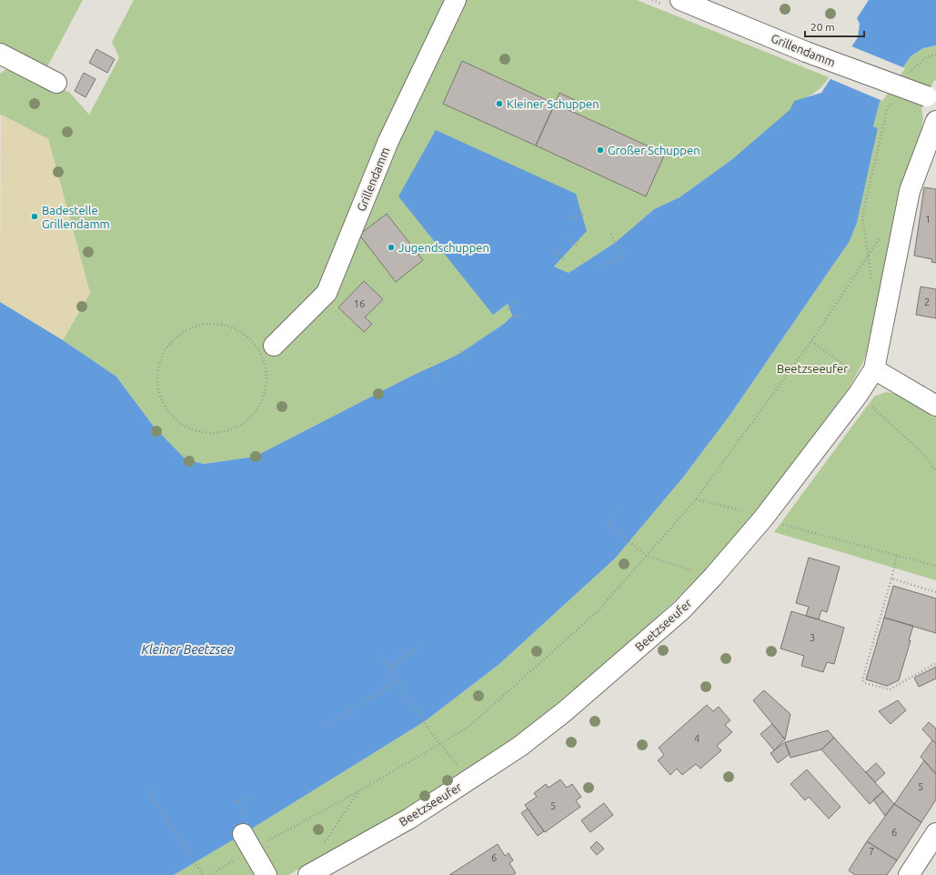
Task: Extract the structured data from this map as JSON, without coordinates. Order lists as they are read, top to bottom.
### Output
{
  "streets": {
    "street": ["Grillendamm", "Beetzseeufer"]
  },
  "water": ["Kleiner Beetzsee"],
  "parks": ["Beetzseeufer"],
  "places": [
    "Kleiner Schuppen",
    "Großer Schuppen",
    "Badestelle Grillendamm",
    "Jugendschuppen"
  ],
  "house_numbers": [
    "1",
    "2",
    "16",
    "3",
    "4",
    "5",
    "5",
    "6",
    "7",
    "6"
  ],
  "scale_bar": "20 m"
}
